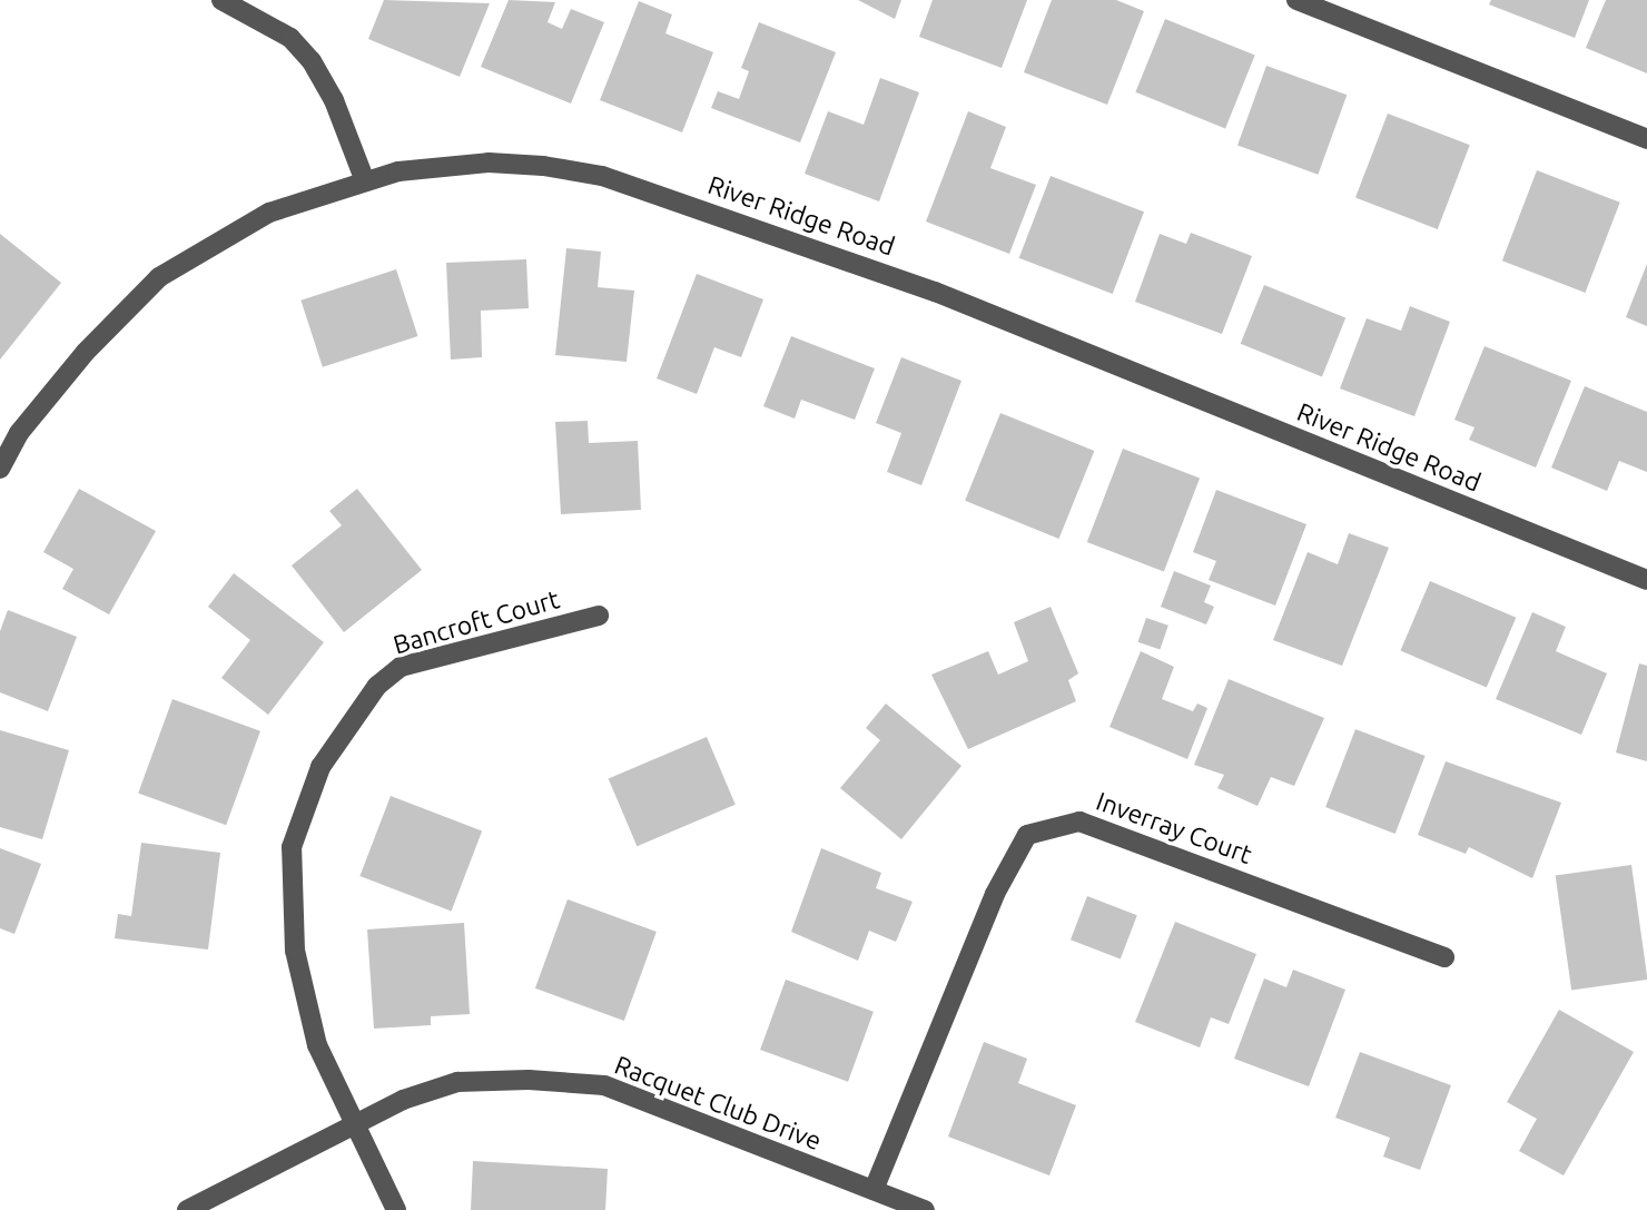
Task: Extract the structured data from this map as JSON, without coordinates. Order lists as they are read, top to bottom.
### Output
{
  "streets": {
    "street": [
      "River Ridge Road",
      "Bancroft Court",
      "Inverray Court",
      "Racquet Club Drive"
    ]
  },
  "crossings": [
    ["Bancroft Court", "Racquet Club Drive"],
    ["Inverray Court", "Racquet Club Drive"]
  ]
}
